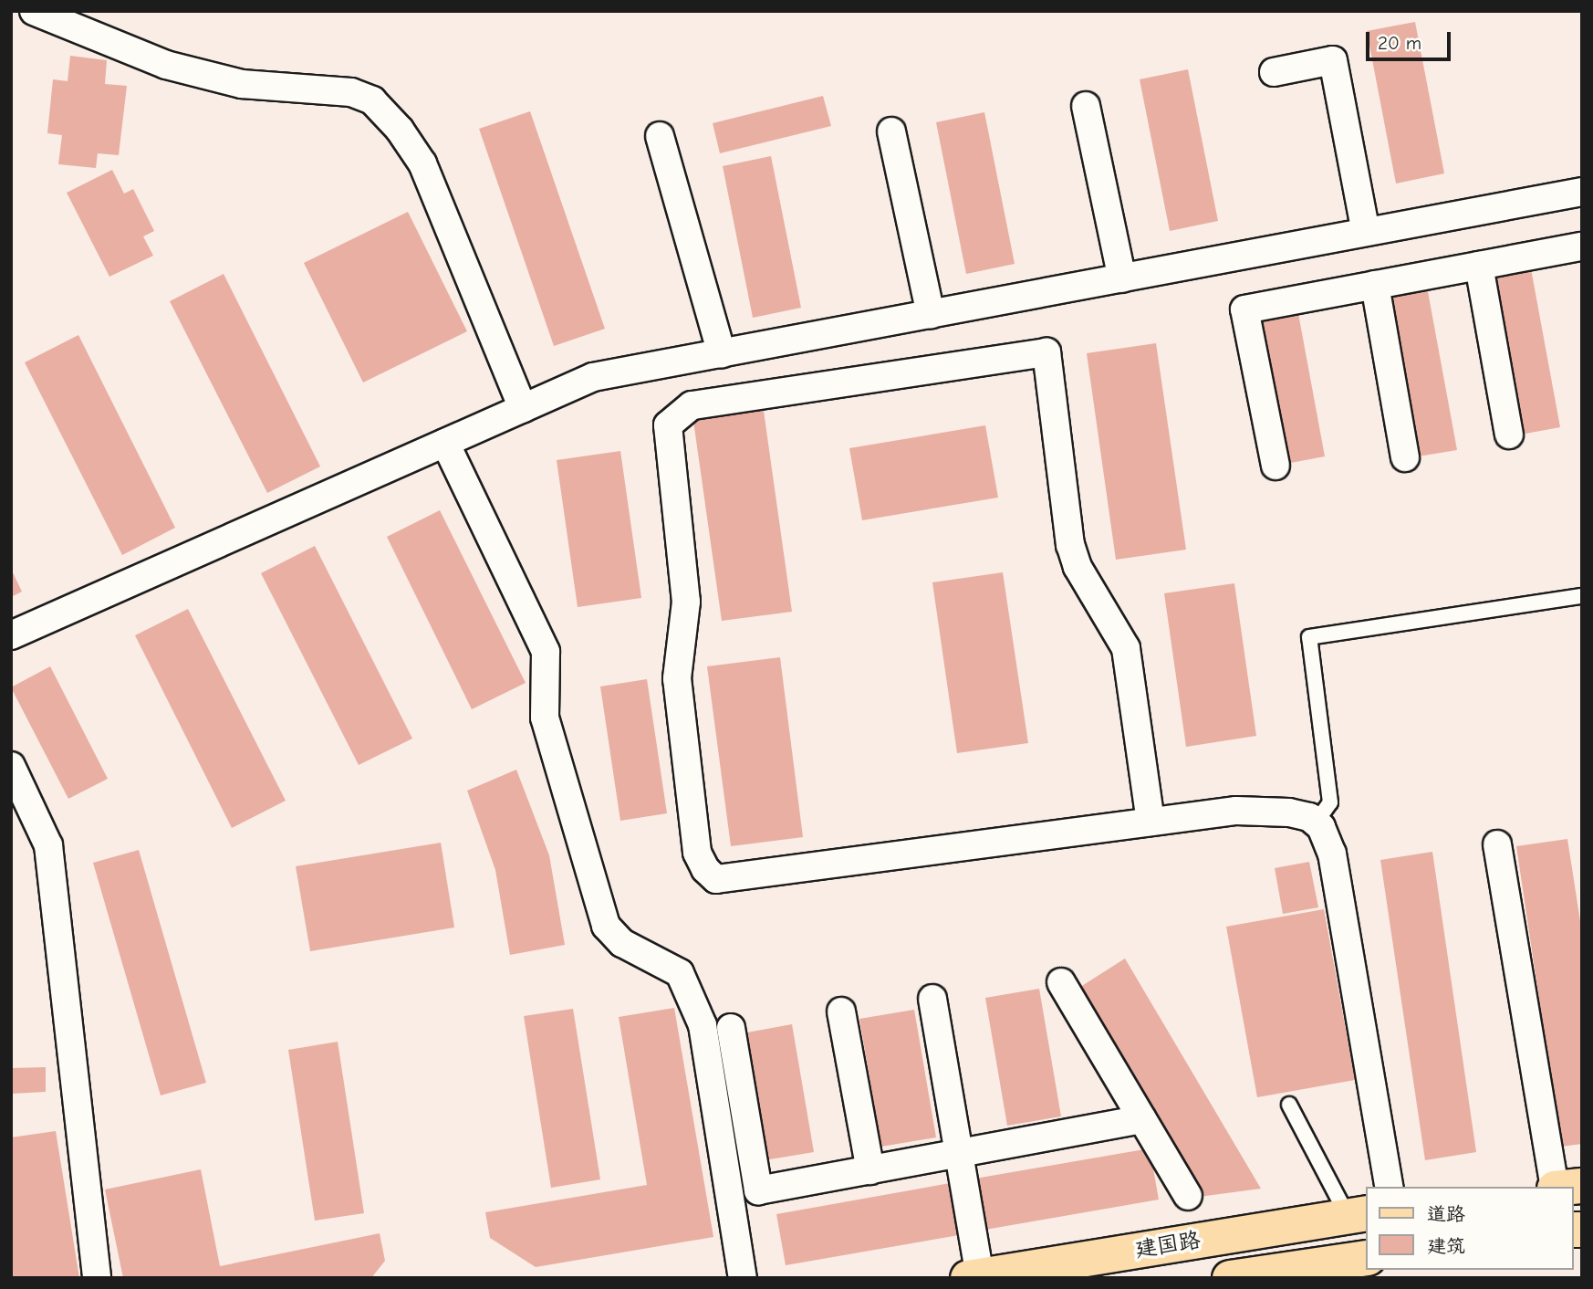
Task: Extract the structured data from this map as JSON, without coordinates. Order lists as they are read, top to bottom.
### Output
{
  "streets": {
    "main road": ["建国路"]
  },
  "legend": ["道路", "建筑"],
  "scale_bar": "20 m"
}
